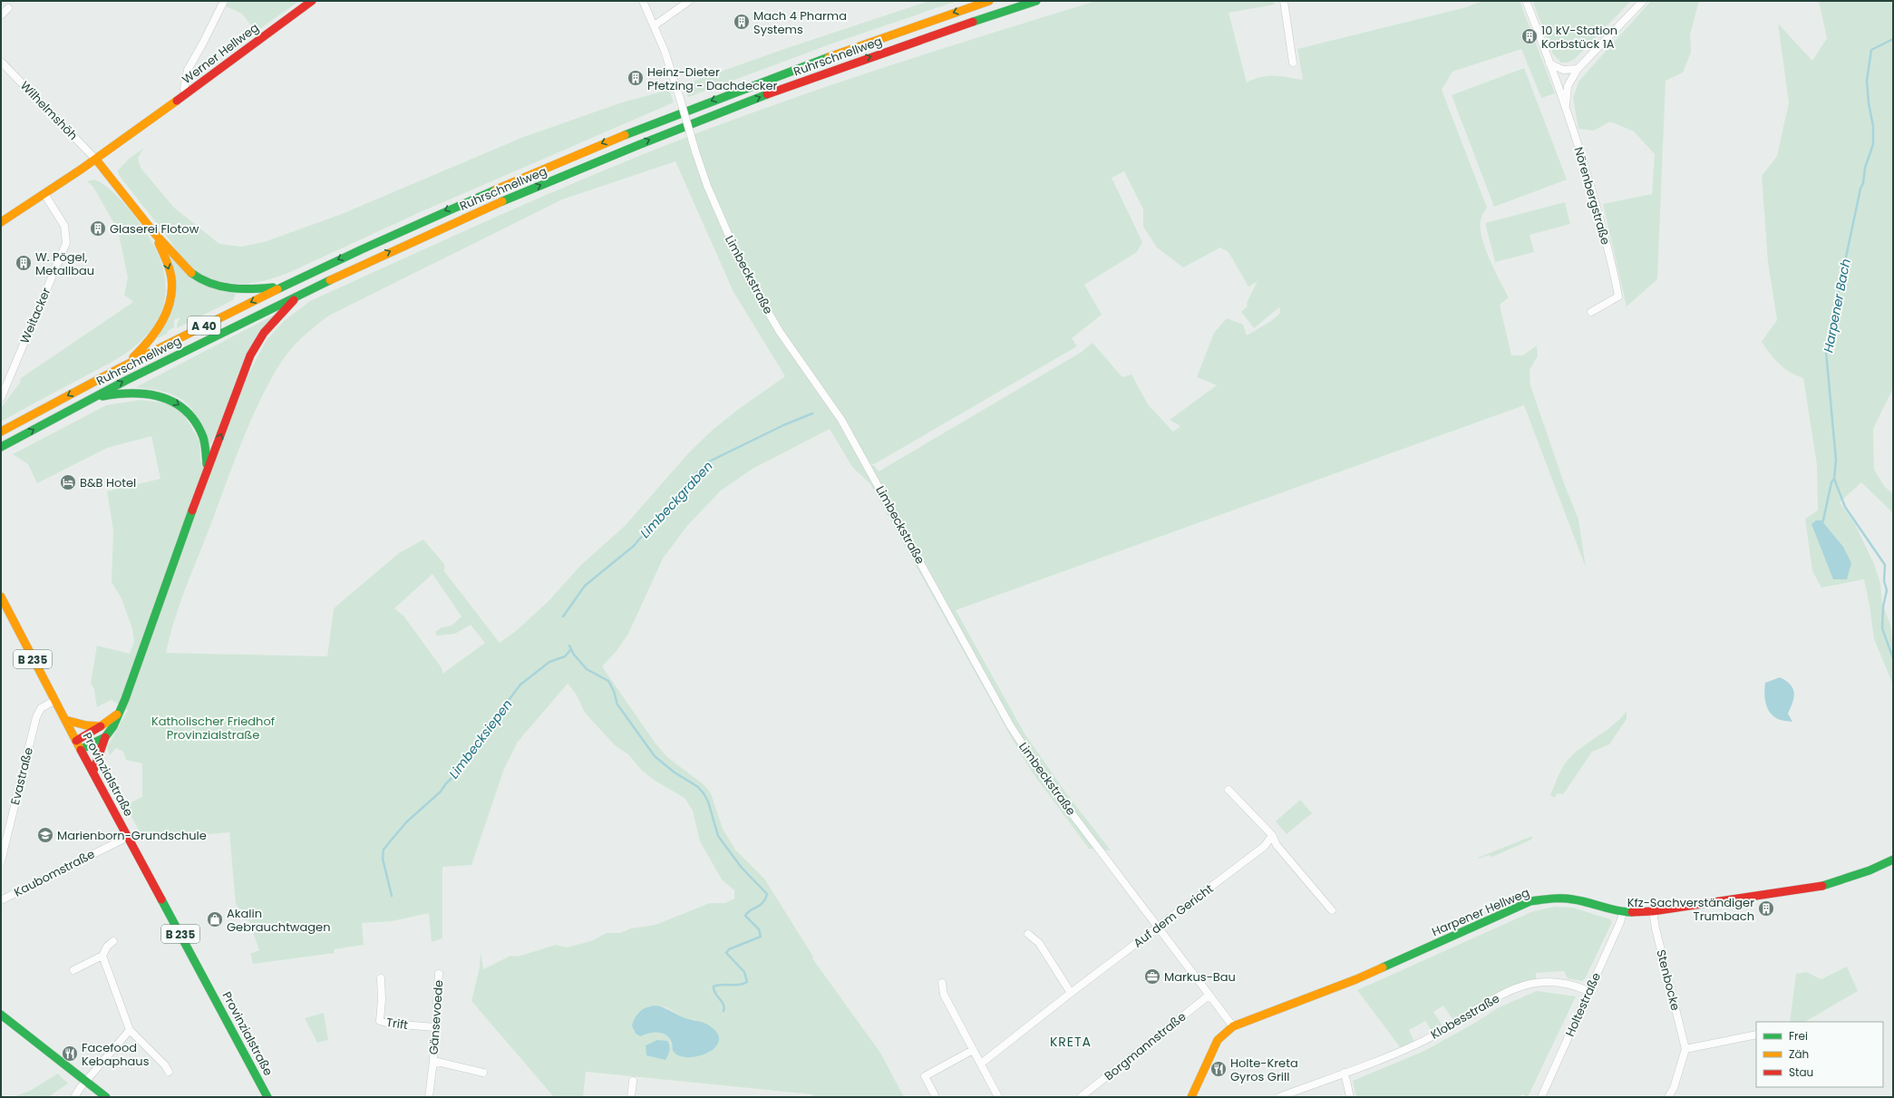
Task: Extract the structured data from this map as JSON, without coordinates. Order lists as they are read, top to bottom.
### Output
{
  "streets": {
    "main road": [
      "Werner Hellweg",
      "Ruhrschnellweg",
      "A 40",
      "B 235",
      "Provinzialstraße",
      "Harpener Hellweg"
    ],
    "street": [
      "Wilhelmshöh",
      "Nörenbergstraße",
      "Limbeckstraße",
      "Weitacker",
      "Evastraße",
      "Kaubomstraße",
      "Auf dem Gericht",
      "Stenbocke",
      "Holtestraße",
      "Klobesstraße",
      "Gänsevoede",
      "Trift",
      "Borgmannstraße"
    ]
  },
  "crossings": [
    ["Werner Hellweg", "Wilhelmshöh"],
    ["Werner Hellweg", "Weitacker"],
    ["Limbeckstraße", "Harpener Hellweg"],
    ["Limbeckstraße", "Auf dem Gericht"],
    ["Limbeckstraße", "Borgmannstraße"],
    ["Provinzialstraße", "Evastraße"],
    ["Provinzialstraße", "Kaubomstraße"],
    ["Harpener Hellweg", "Stenbocke"],
    ["Harpener Hellweg", "Holtestraße"],
    ["Holtestraße", "Klobesstraße"],
    ["Gänsevoede", "Trift"]
  ],
  "districts": ["KRETA"],
  "water": ["Harpener Bach", "Limbeckgraben", "Limbecksiepen"],
  "parks": ["Katholischer Friedhof Provinzialstraße"],
  "places": {
    "building": [
      "Mach 4 Pharma Systems",
      "10 kV-Station Korbstück 1A",
      "Heinz-Dieter Pfetzing - Dachdecker",
      "Glaserei Flotow",
      "W. Pögel, Metallbau",
      "Kfz-Sachverständiger Trumbach"
    ],
    "hotel": ["B&B Hotel"],
    "school or university": ["Marienborn-Grundschule"],
    "shop": ["Akalin Gebrauchtwagen"],
    "office": ["Markus-Bau"],
    "restaurant": ["Facefood Kebaphaus", "Holte-Kreta Gyros Grill"]
  },
  "legend": ["Frei", "Zäh", "Stau"]
}
